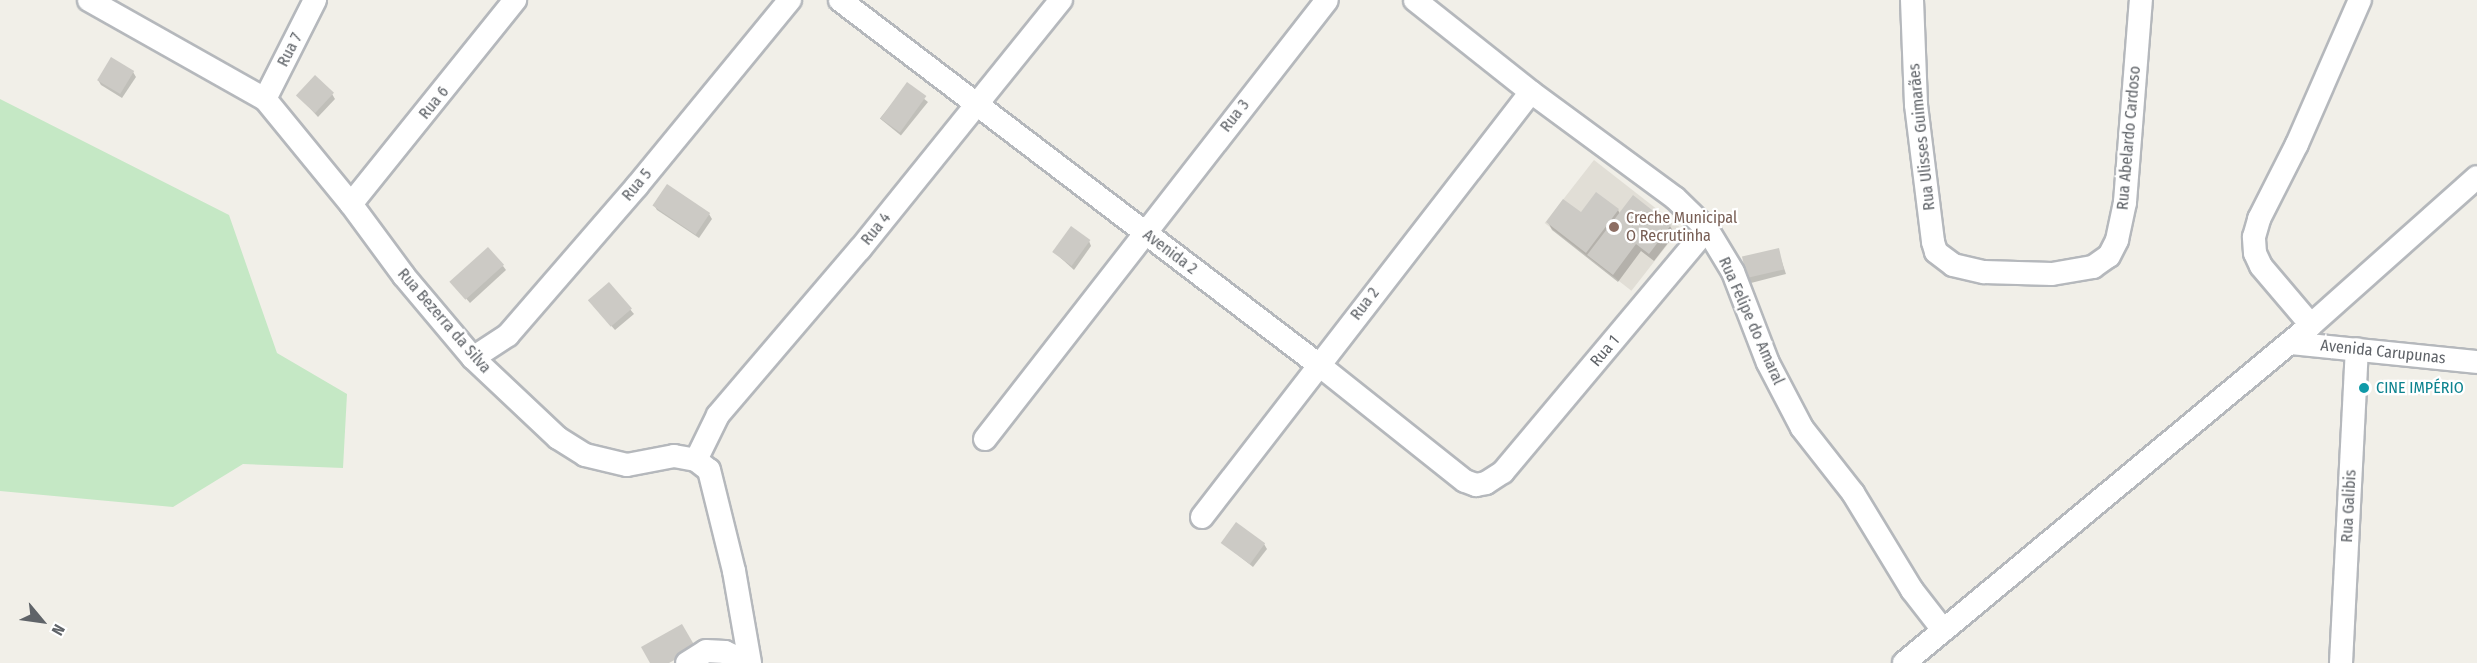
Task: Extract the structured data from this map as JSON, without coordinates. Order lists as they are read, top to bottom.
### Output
{
  "streets": {
    "street": [
      "Rua 7",
      "Rua 6",
      "Rua 3",
      "Rua Ulisses Guimarães",
      "Rua Abelardo Cardoso",
      "Rua 5",
      "Rua 4",
      "Avenida 2",
      "Rua 2",
      "Rua Bezerra da Silva",
      "Rua Felipe do Amaral",
      "Rua 1",
      "Avenida Carupunas",
      "Rua Galibis"
    ]
  },
  "crossings": [
    ["Rua 7", "Rua Bezerra da Silva"],
    ["Rua 6", "Rua Bezerra da Silva"],
    ["Rua 3", "Avenida 2"],
    ["Rua Ulisses Guimarães", "Rua Abelardo Cardoso"],
    ["Rua 5", "Rua Bezerra da Silva"],
    ["Rua 4", "Avenida 2"],
    ["Rua 4", "Rua Bezerra da Silva"],
    ["Avenida 2", "Rua 2"],
    ["Avenida 2", "Rua 1"],
    ["Rua 2", "Rua Felipe do Amaral"],
    ["Rua Felipe do Amaral", "Rua 1"],
    ["Avenida Carupunas", "Rua Galibis"]
  ],
  "places": ["Creche Municipal O Recrutinha", "CINE IMPÉRIO"],
  "north": "bottom right"
}
